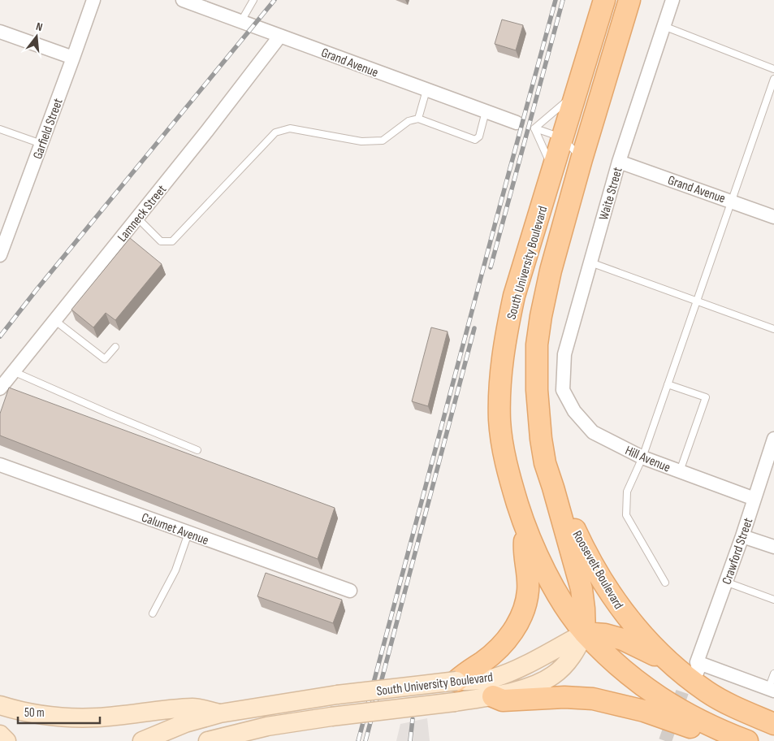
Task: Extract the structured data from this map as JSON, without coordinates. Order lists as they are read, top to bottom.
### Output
{
  "streets": {
    "main road": ["South University Boulevard", "Roosevelt Boulevard"],
    "street": [
      "Grand Avenue",
      "Garfield Street",
      "Waite Street",
      "Lamneck Street",
      "Hill Avenue",
      "Calumet Avenue",
      "Crawford Street"
    ]
  },
  "crossings": [
    ["Grand Avenue", "Waite Street"],
    ["Grand Avenue", "Lamneck Street"],
    ["Waite Street", "Hill Avenue"],
    ["South University Boulevard", "Roosevelt Boulevard"],
    ["Hill Avenue", "Crawford Street"]
  ],
  "scale_bar": "50 m",
  "north": "top"
}
